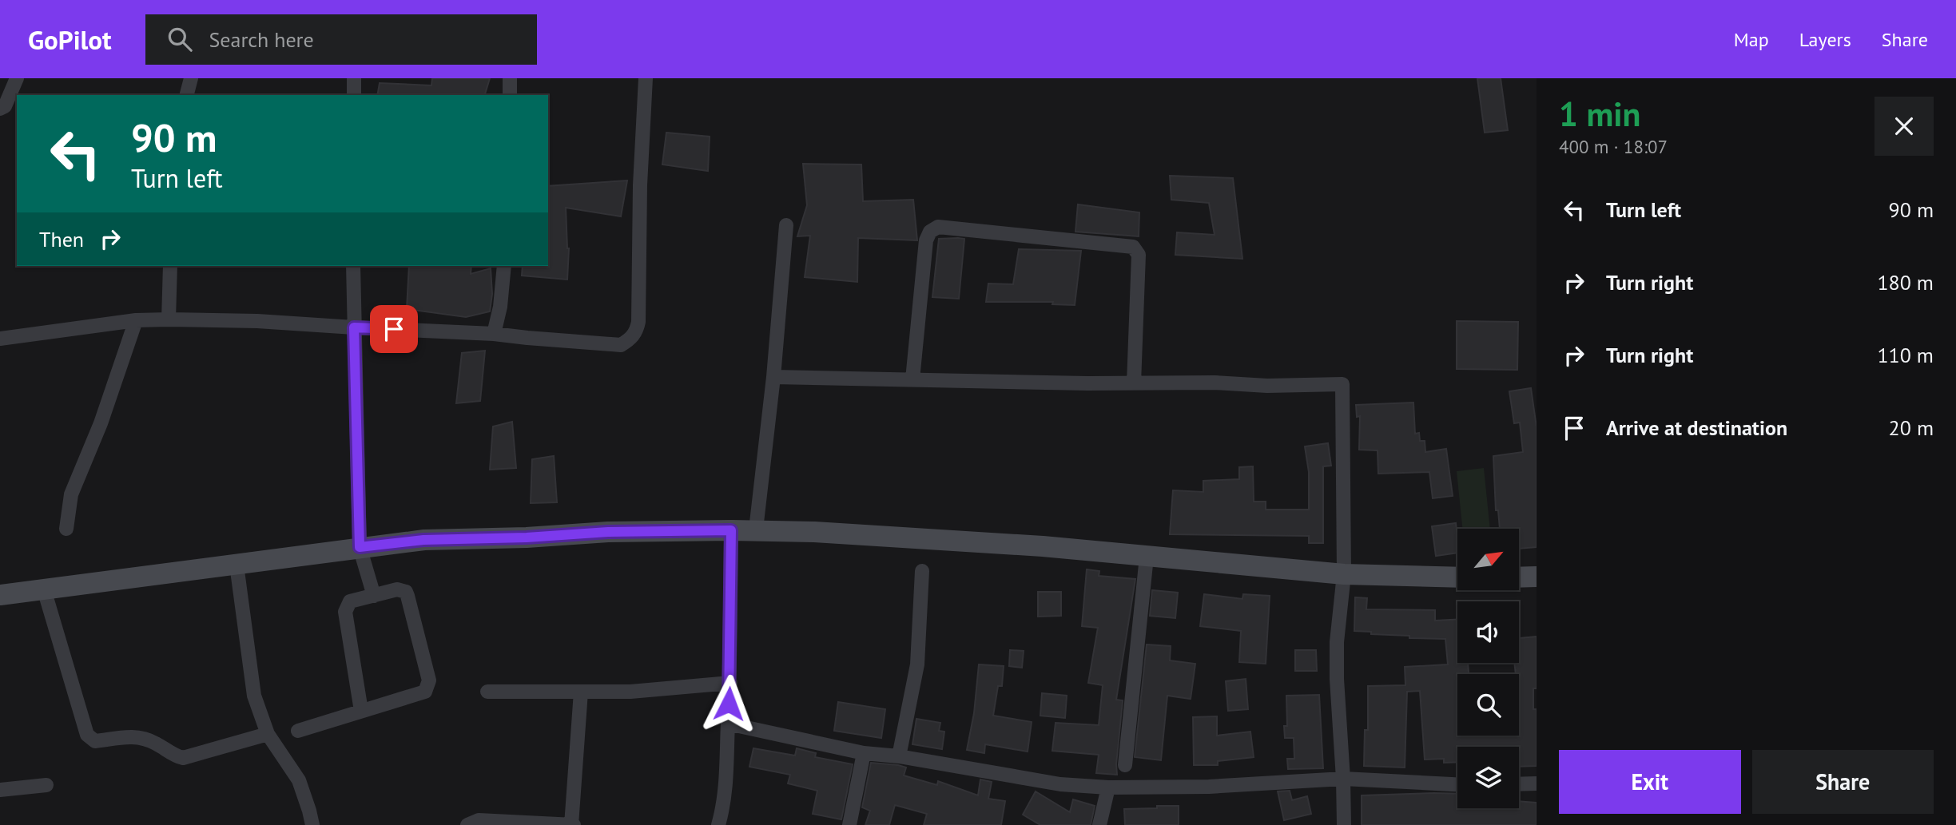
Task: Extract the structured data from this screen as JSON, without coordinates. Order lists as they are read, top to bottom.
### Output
{
  "north": "top right",
  "page": {
    "header": "GoPilot",
    "search": "Search here",
    "nav": ["Map", "Layers", "Share"],
    "heading": ["1 min", "400 m · 18:07"],
    "turn": ["90 m", "Turn left"],
    "list": [
      {
        "name": "Turn left",
        "value": "90 m"
      },
      {
        "name": "Turn right",
        "value": "180 m"
      },
      {
        "name": "Turn right",
        "value": "110 m"
      },
      {
        "name": "Arrive at destination",
        "value": "20 m"
      }
    ],
    "then": "Then",
    "buttons": ["Exit", "Share"]
  }
}
